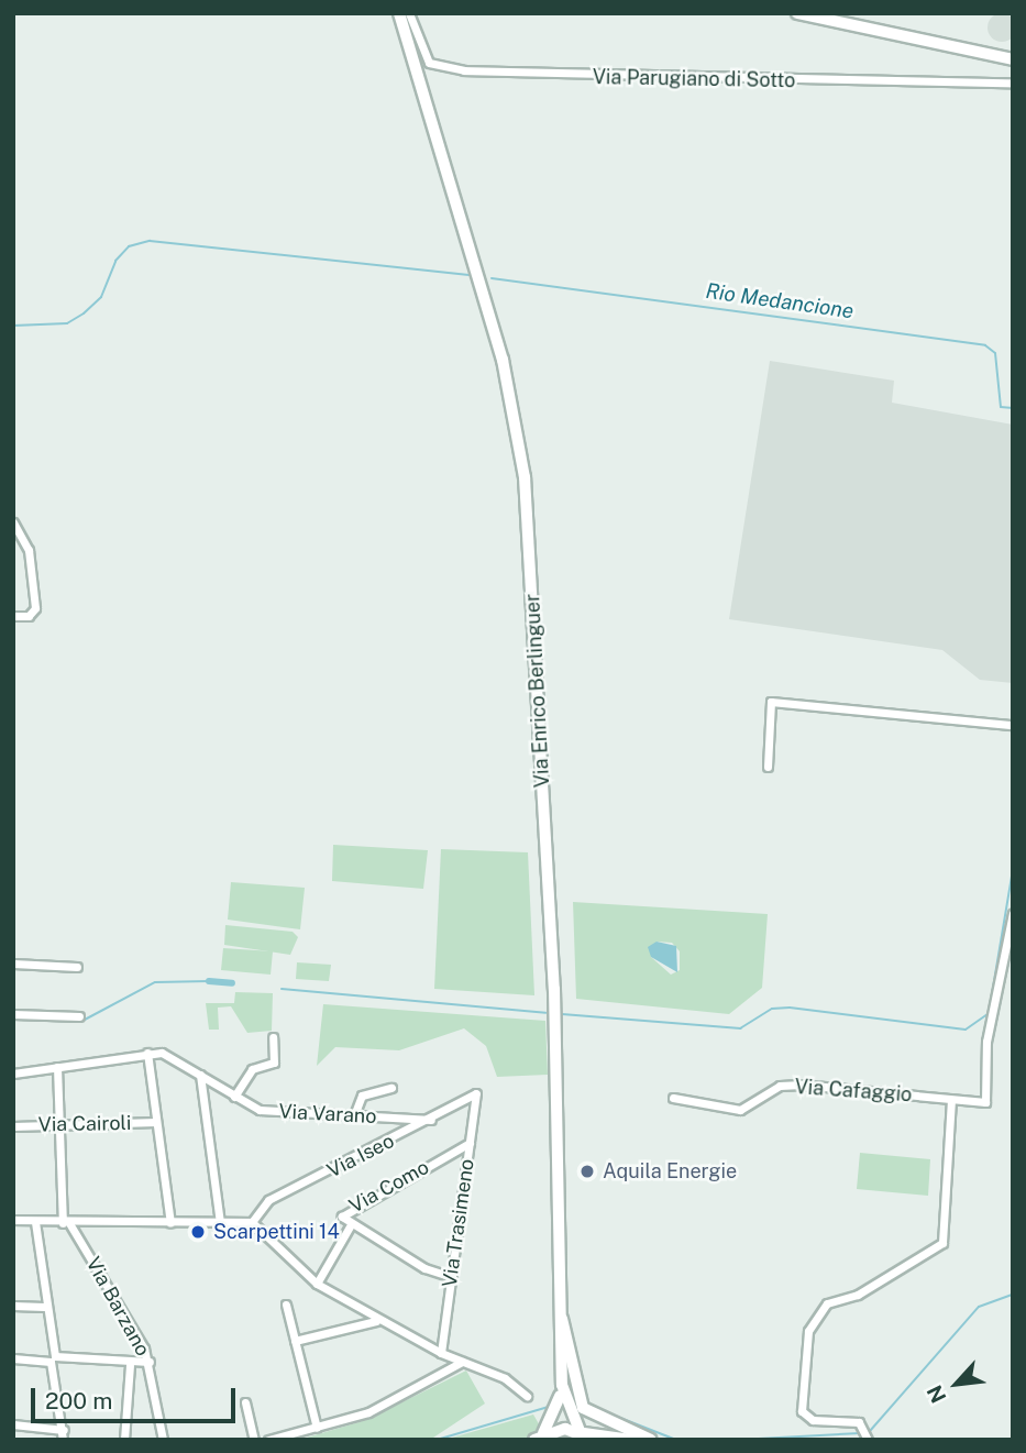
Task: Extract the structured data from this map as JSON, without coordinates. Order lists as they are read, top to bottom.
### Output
{
  "streets": {
    "main road": ["Via Enrico Berlinguer"],
    "street": [
      "Via Parugiano di Sotto",
      "Via Cafaggio",
      "Via Varano",
      "Via Cairoli",
      "Via Iseo",
      "Via Como",
      "Via Trasimeno",
      "Via Barzano"
    ]
  },
  "crossings": [
    ["Via Varano", "Via Iseo"],
    ["Via Iseo", "Via Trasimeno"],
    ["Via Como", "Via Trasimeno"]
  ],
  "water": ["Rio Medancione"],
  "places": ["Aquila Energie", "Scarpettini 14"],
  "scale_bar": "200 m",
  "north": "bottom left"
}
